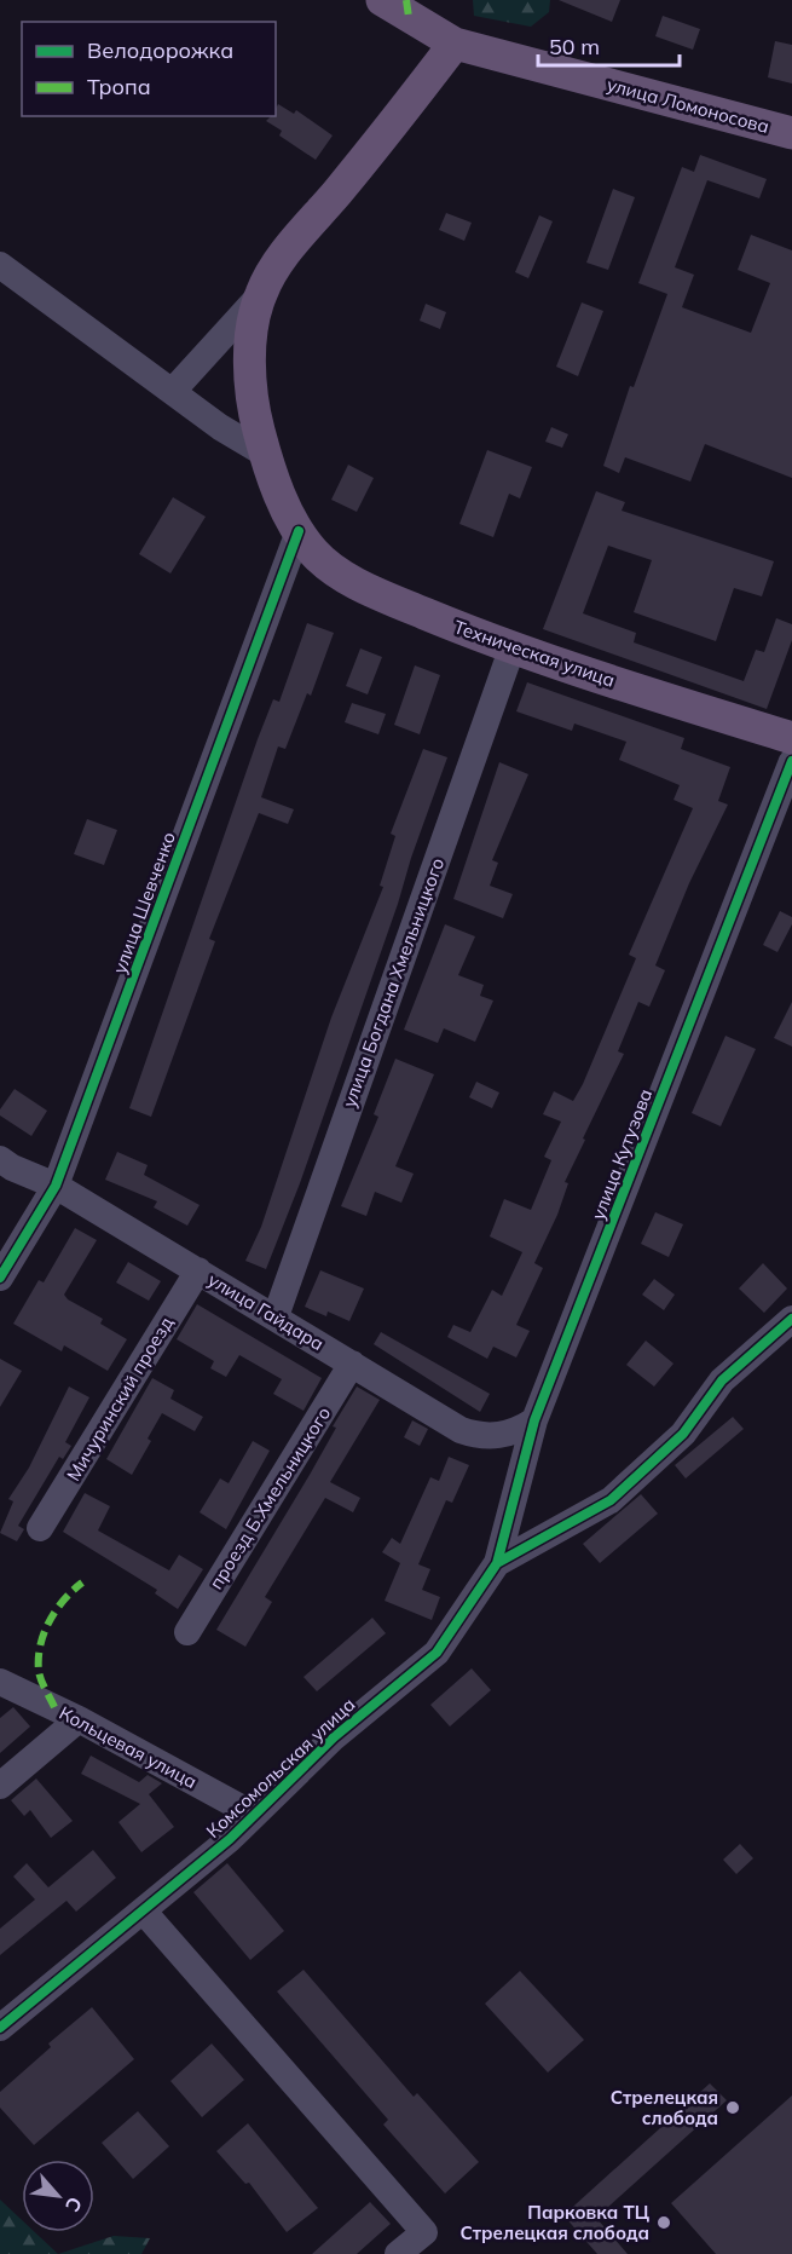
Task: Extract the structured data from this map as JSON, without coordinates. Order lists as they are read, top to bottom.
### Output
{
  "streets": {
    "main road": ["улица Ломоносова", "Техническая улица"],
    "street": [
      "улица Шевченко",
      "улица Богдана Хмельницкого",
      "улица Кутузова",
      "улица Гайдара",
      "Мичуринский проезд",
      "проезд Б.Хмельницкого",
      "Кольцевая улица",
      "Комсомольская улица"
    ]
  },
  "crossings": [
    ["улица Ломоносова", "Техническая улица"],
    ["Техническая улица", "улица Шевченко"],
    ["Техническая улица", "улица Богдана Хмельницкого"],
    ["улица Шевченко", "улица Гайдара"],
    ["улица Богдана Хмельницкого", "улица Гайдара"],
    ["улица Кутузова", "улица Гайдара"],
    ["улица Кутузова", "Комсомольская улица"],
    ["улица Гайдара", "Мичуринский проезд"],
    ["улица Гайдара", "проезд Б.Хмельницкого"],
    ["Кольцевая улица", "Комсомольская улица"]
  ],
  "places": ["Стрелецкая слобода", "Парковка ТЦ Стрелецкая слобода"],
  "legend": ["Велодорожка", "Тропа"],
  "scale_bar": "50 m",
  "north": "bottom right"
}
